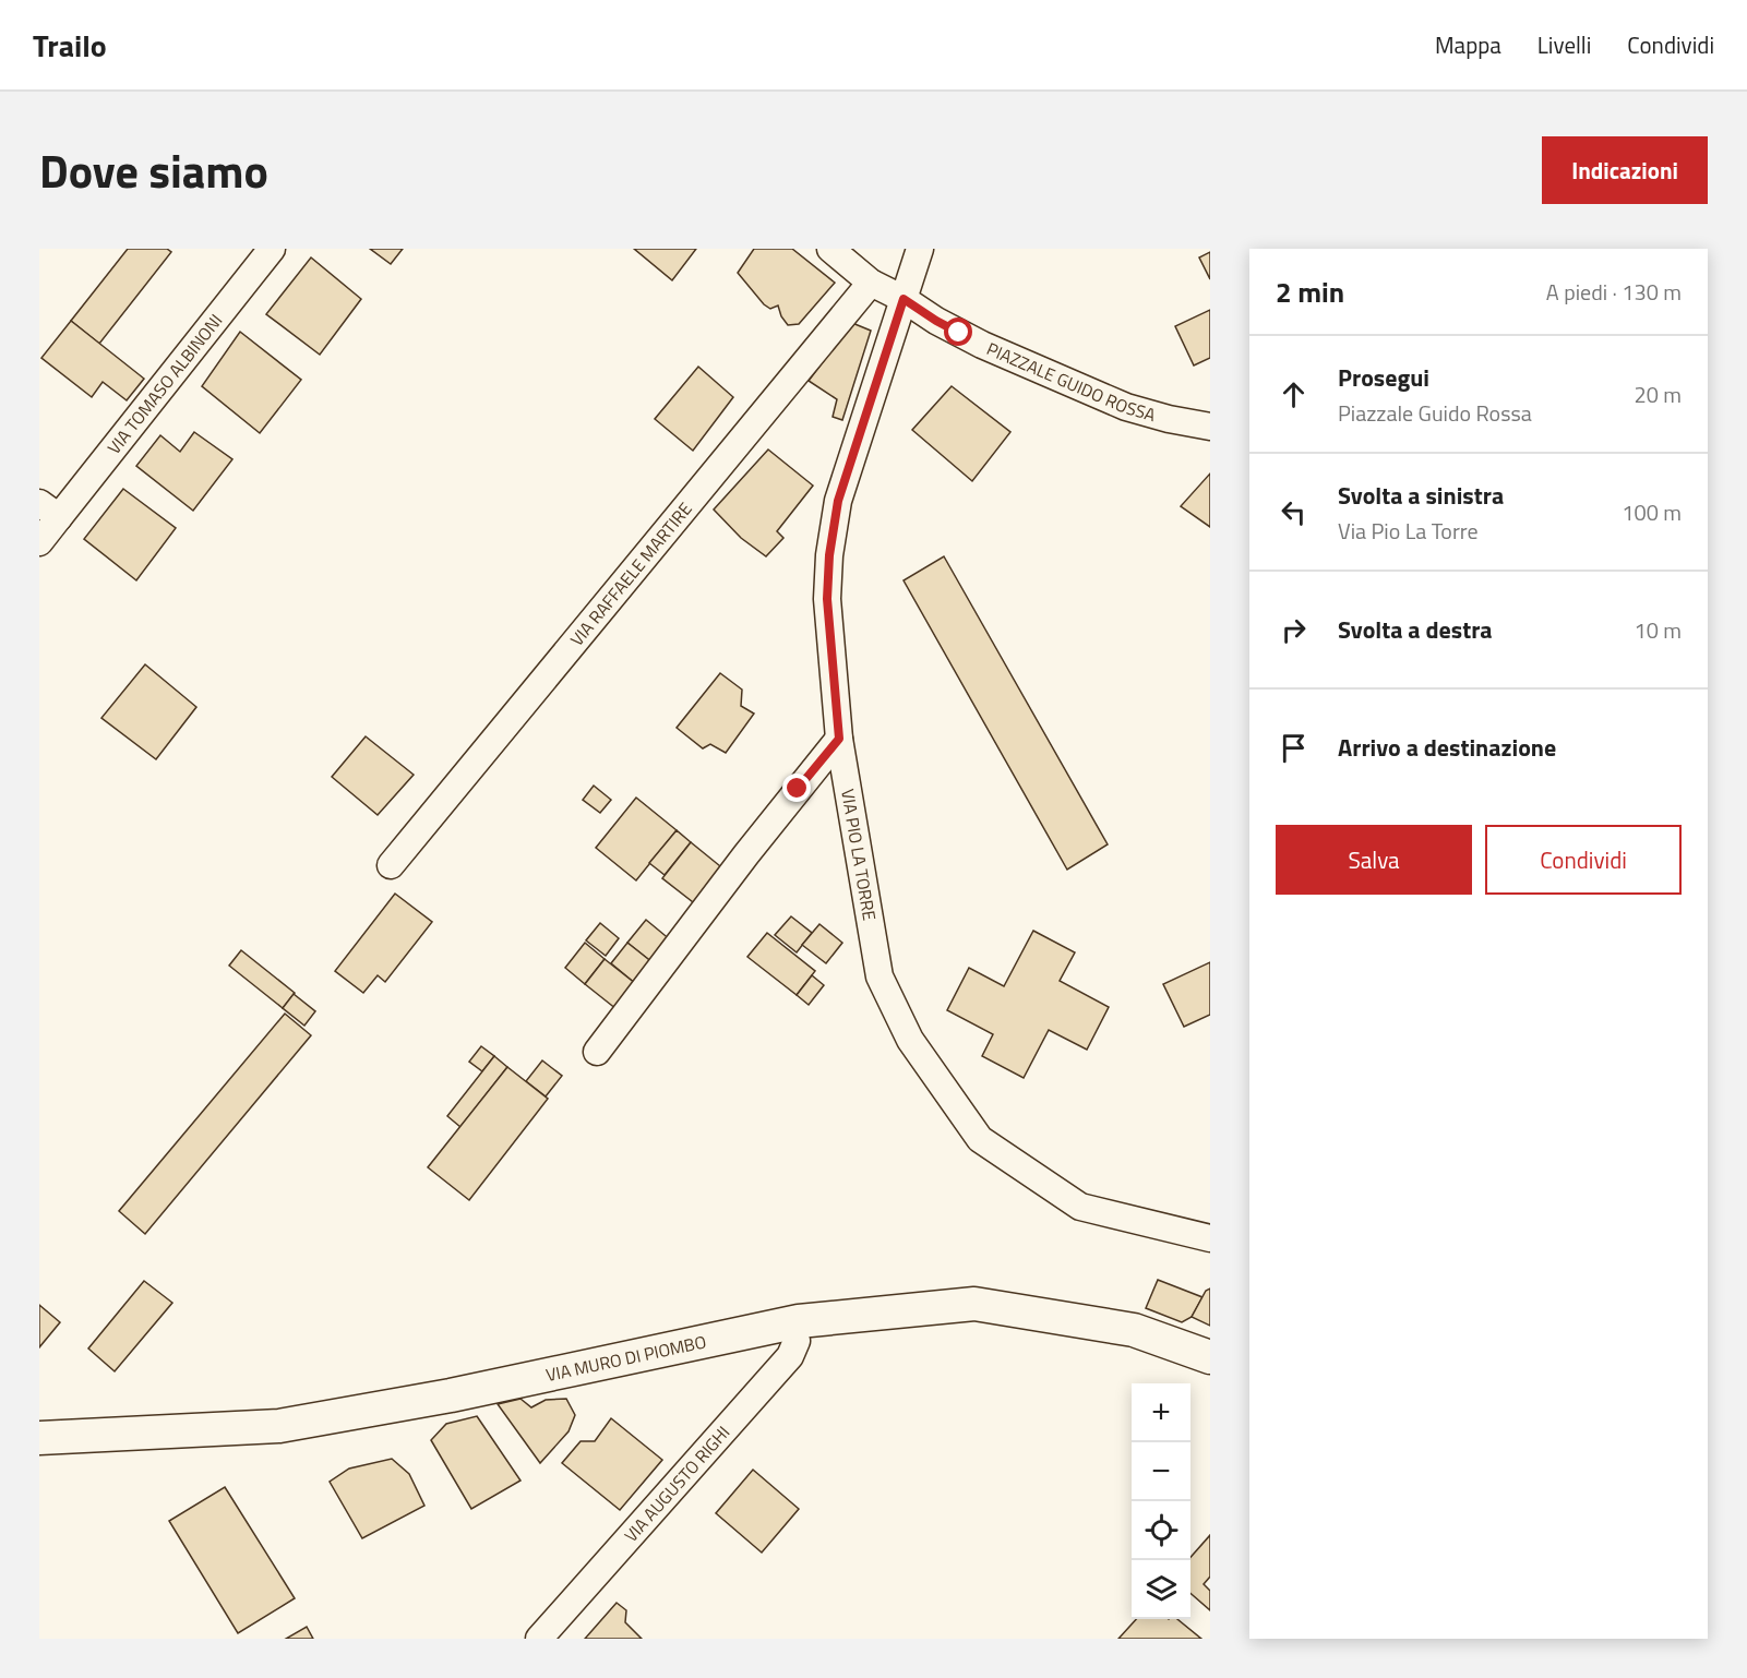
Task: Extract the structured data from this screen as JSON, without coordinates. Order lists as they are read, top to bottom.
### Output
{
  "streets": {
    "street": [
      "PIAZZALE GUIDO ROSSA",
      "VIA TOMASO ALBINONI",
      "VIA RAFFAELE MARTIRE",
      "VIA PIO LA TORRE",
      "VIA MURO DI PIOMBO",
      "VIA AUGUSTO RIGHI"
    ]
  },
  "crossings": [
    ["PIAZZALE GUIDO ROSSA", "VIA RAFFAELE MARTIRE"],
    ["PIAZZALE GUIDO ROSSA", "VIA PIO LA TORRE"],
    ["VIA MURO DI PIOMBO", "VIA AUGUSTO RIGHI"]
  ],
  "page": {
    "header": "Trailo",
    "nav": ["Mappa", "Livelli", "Condividi"],
    "title": "Dove siamo",
    "buttons": [
      "Indicazioni",
      ["Salva", "Condividi"]
    ],
    "heading": ["2 min", "A piedi · 130 m"],
    "list": [
      ["Prosegui", "Piazzale Guido Rossa", "20 m"],
      ["Svolta a sinistra", "Via Pio La Torre", "100 m"],
      ["Svolta a destra", "10 m"],
      "Arrivo a destinazione"
    ],
    "map_buttons": ["+", "−"]
  }
}
